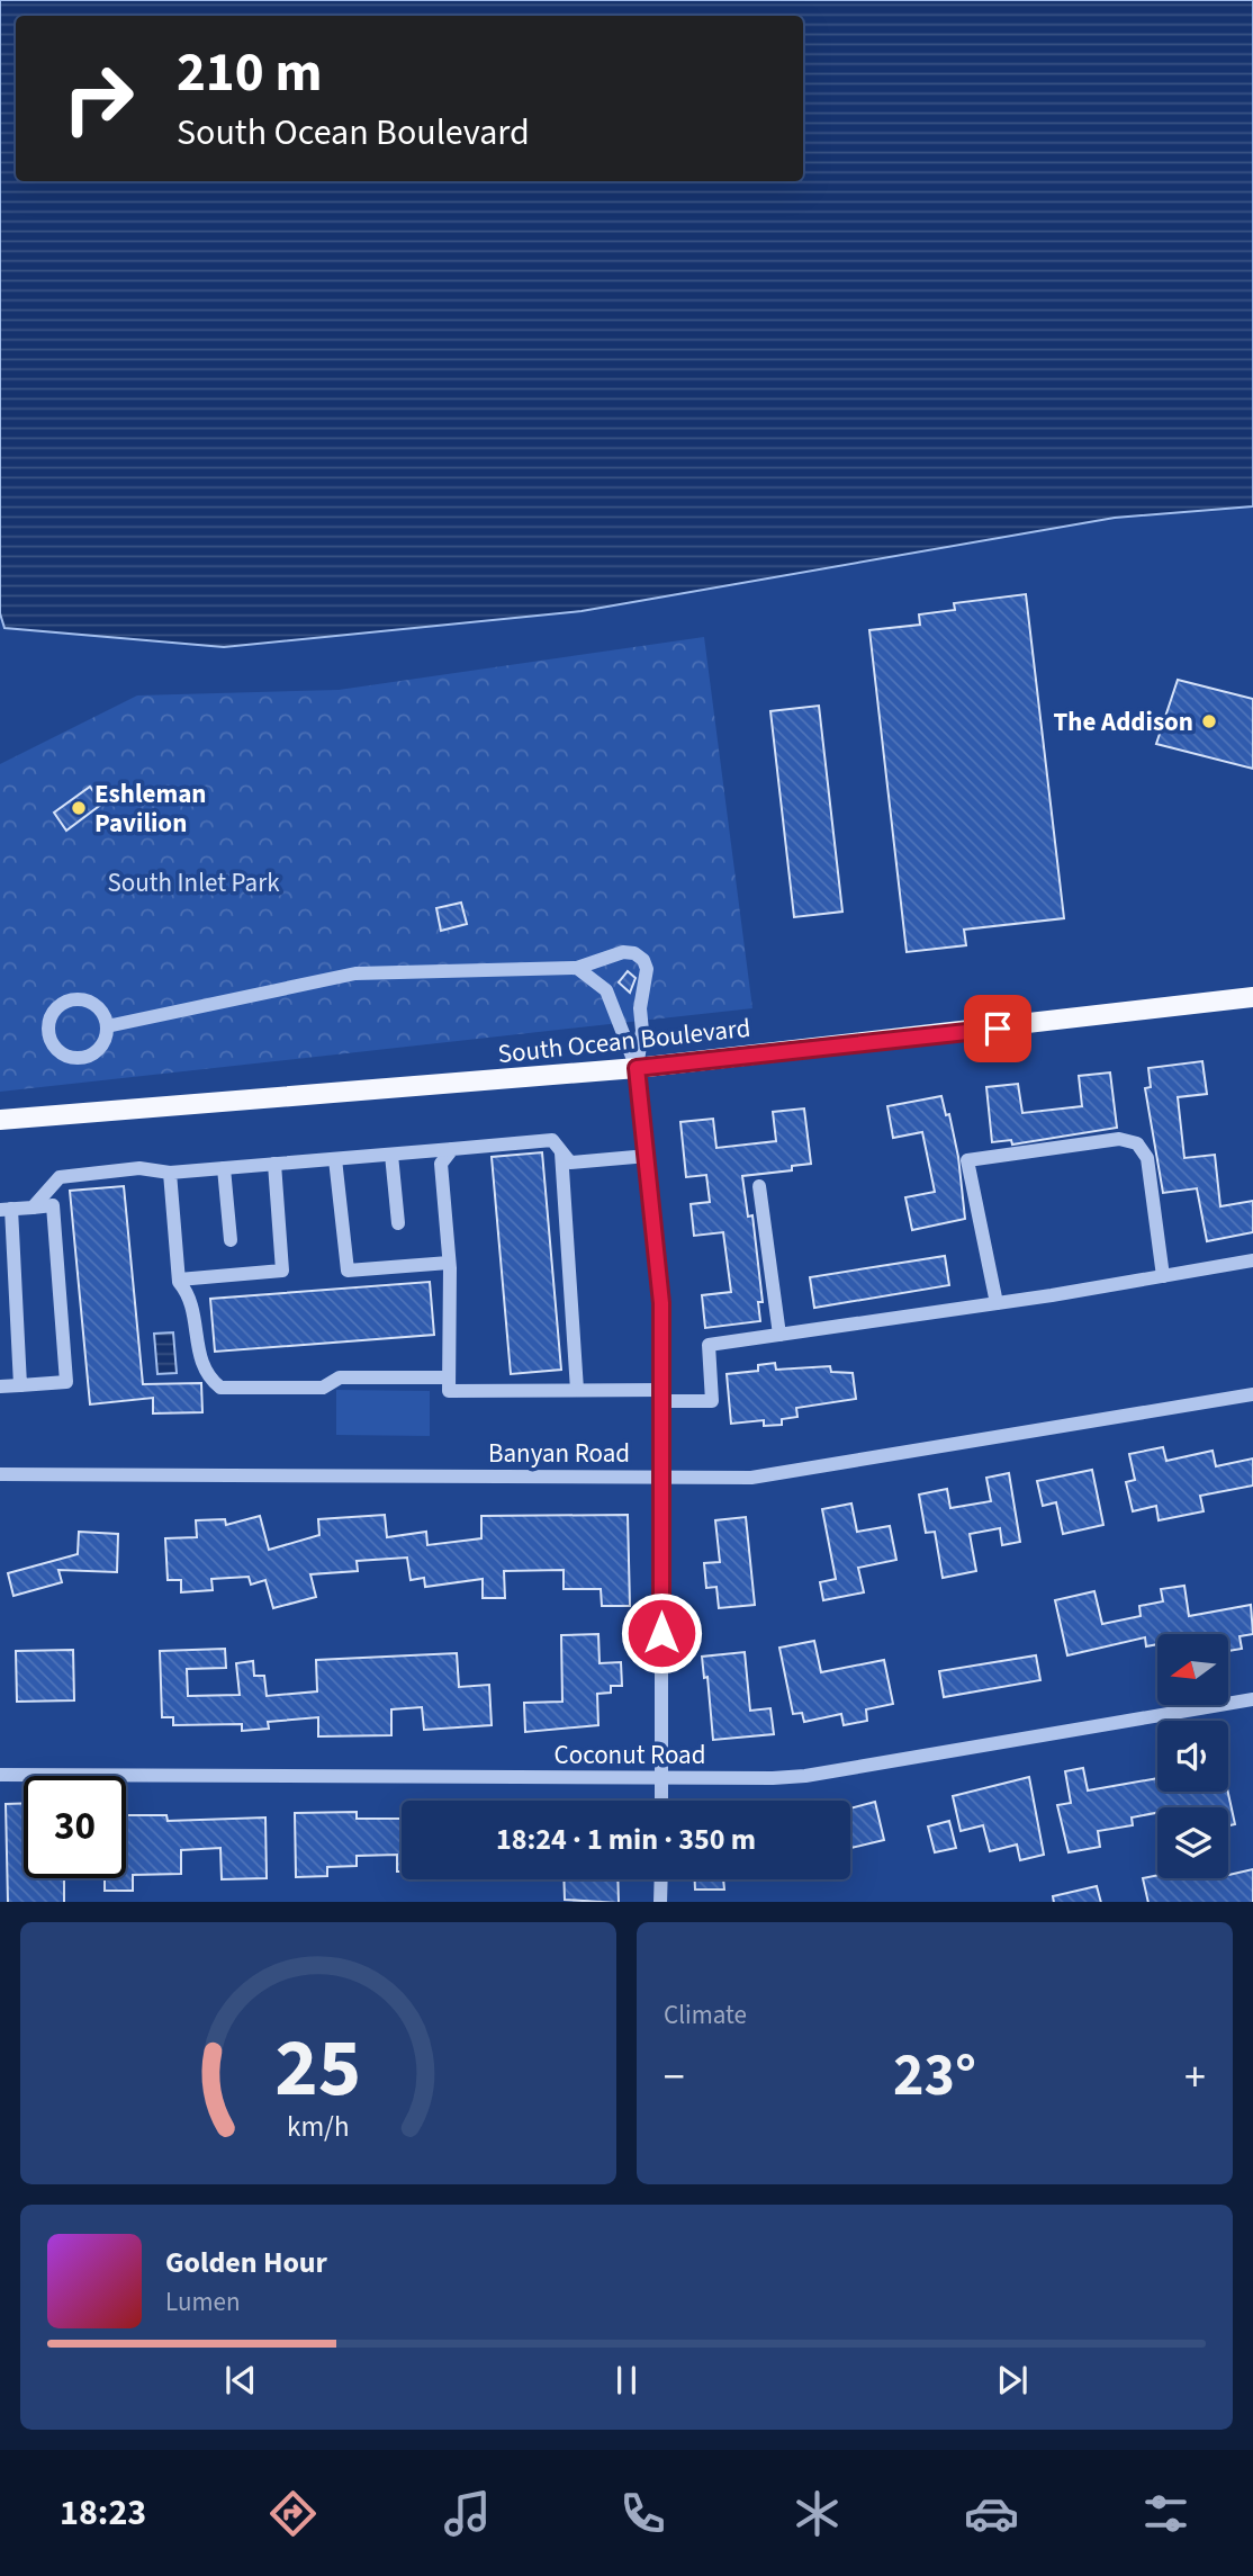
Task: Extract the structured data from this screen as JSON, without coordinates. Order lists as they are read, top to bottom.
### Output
{
  "streets": {
    "main road": ["South Ocean Boulevard"],
    "street": ["Banyan Road", "Coconut Road"]
  },
  "parks": ["South Inlet Park"],
  "places": ["The Addison", "Eshleman Pavilion"],
  "north": "left",
  "page": {
    "turn": ["210 m", "South Ocean Boulevard"],
    "limit": "30",
    "trip": "18:24 · 1 min · 350 m",
    "tile": "Climate",
    "heat": ["−", "23°", "+"],
    "song": ["Golden Hour", "Lumen"],
    "tabs": "18:23",
    "gauge": ["25", "km/h"]
  }
}
